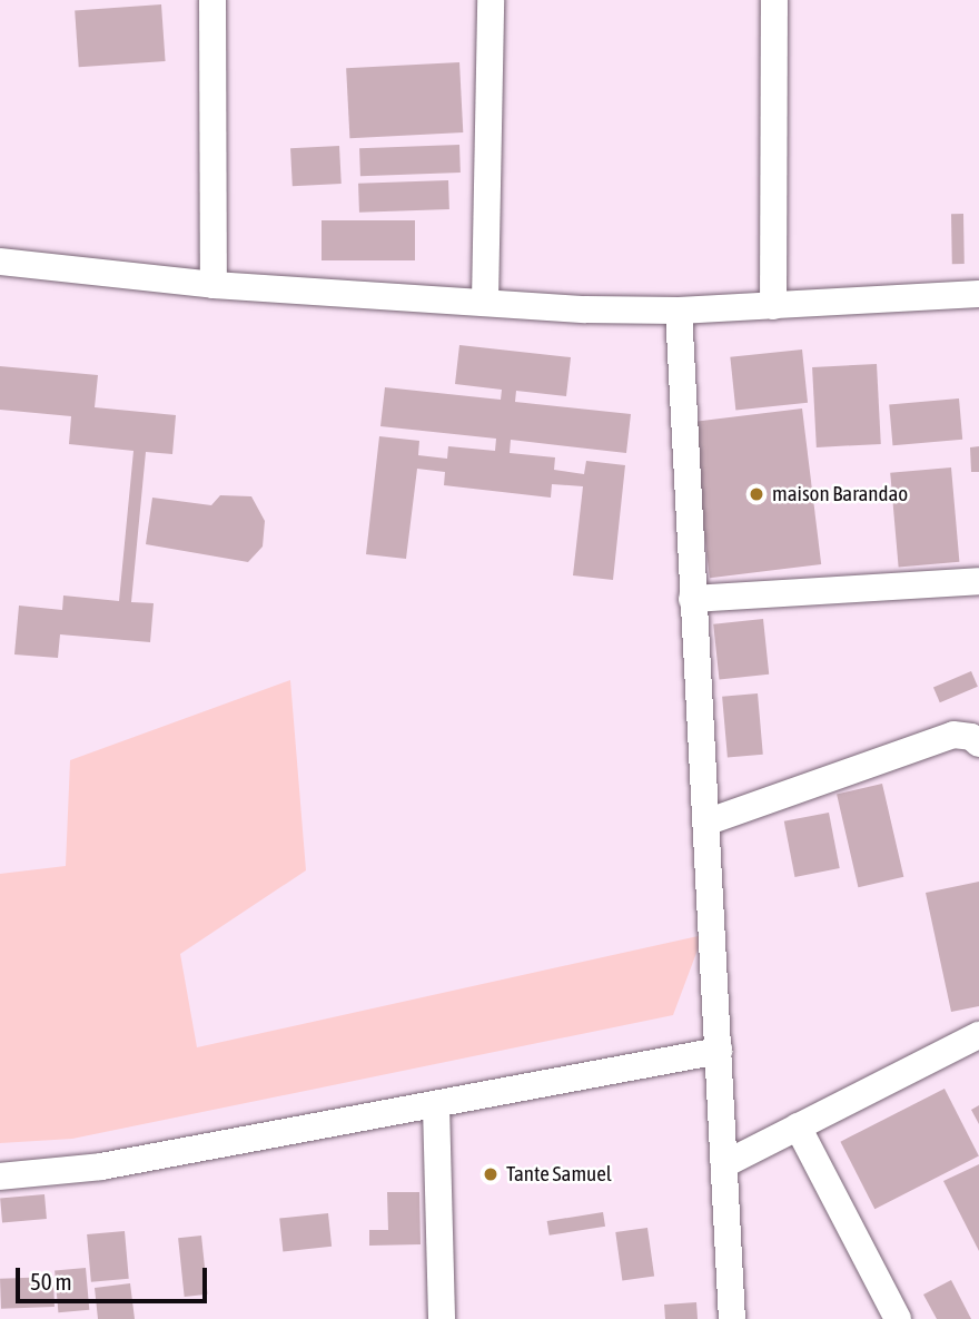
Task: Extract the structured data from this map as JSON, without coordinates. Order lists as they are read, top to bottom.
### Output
{
  "places": ["maison Barandao", "Tante Samuel"],
  "scale_bar": "50 m"
}
